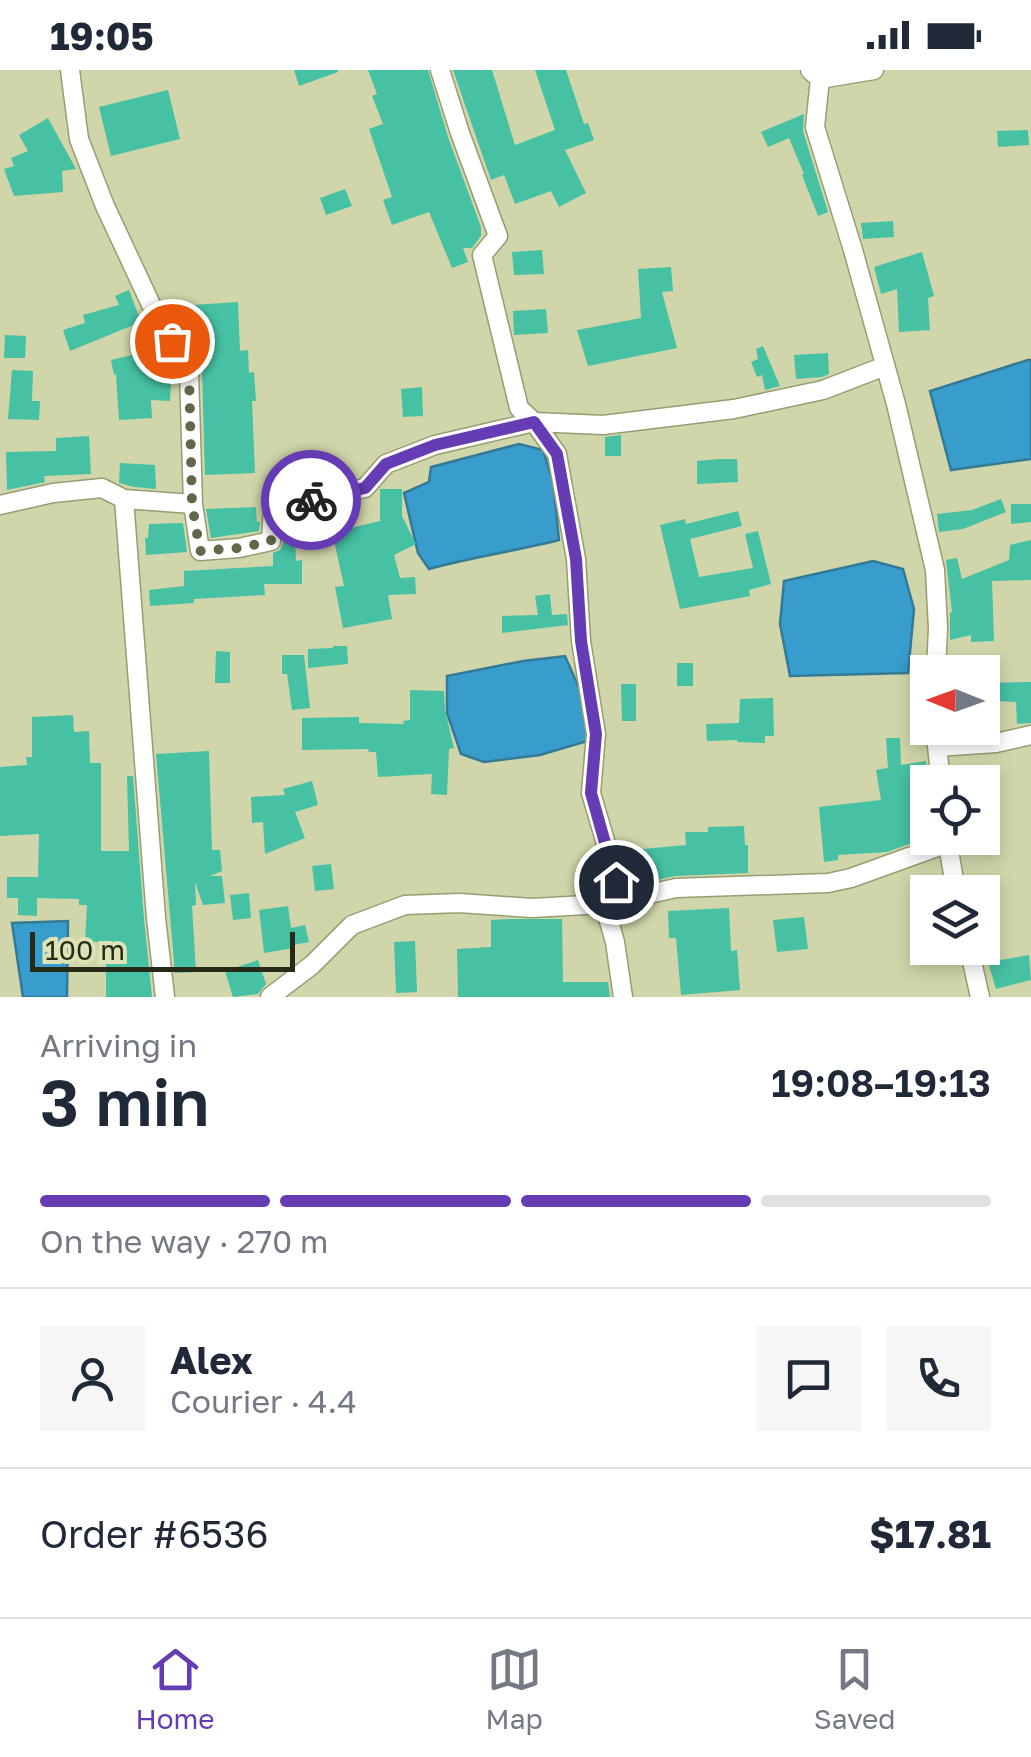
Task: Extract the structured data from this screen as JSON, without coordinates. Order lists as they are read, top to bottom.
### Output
{
  "scale_bar": "100 m",
  "north": "left",
  "page": {
    "status": "19:05",
    "scale": "100 m",
    "heading": ["3 min", "Arriving in", "19:08–19:13"],
    "panel": [
      "Alex",
      "Courier · 4.4",
      "Order #6536",
      "$17.81"
    ],
    "bar": "On the way · 270 m",
    "tabs": ["Home", "Map", "Saved"]
  }
}
